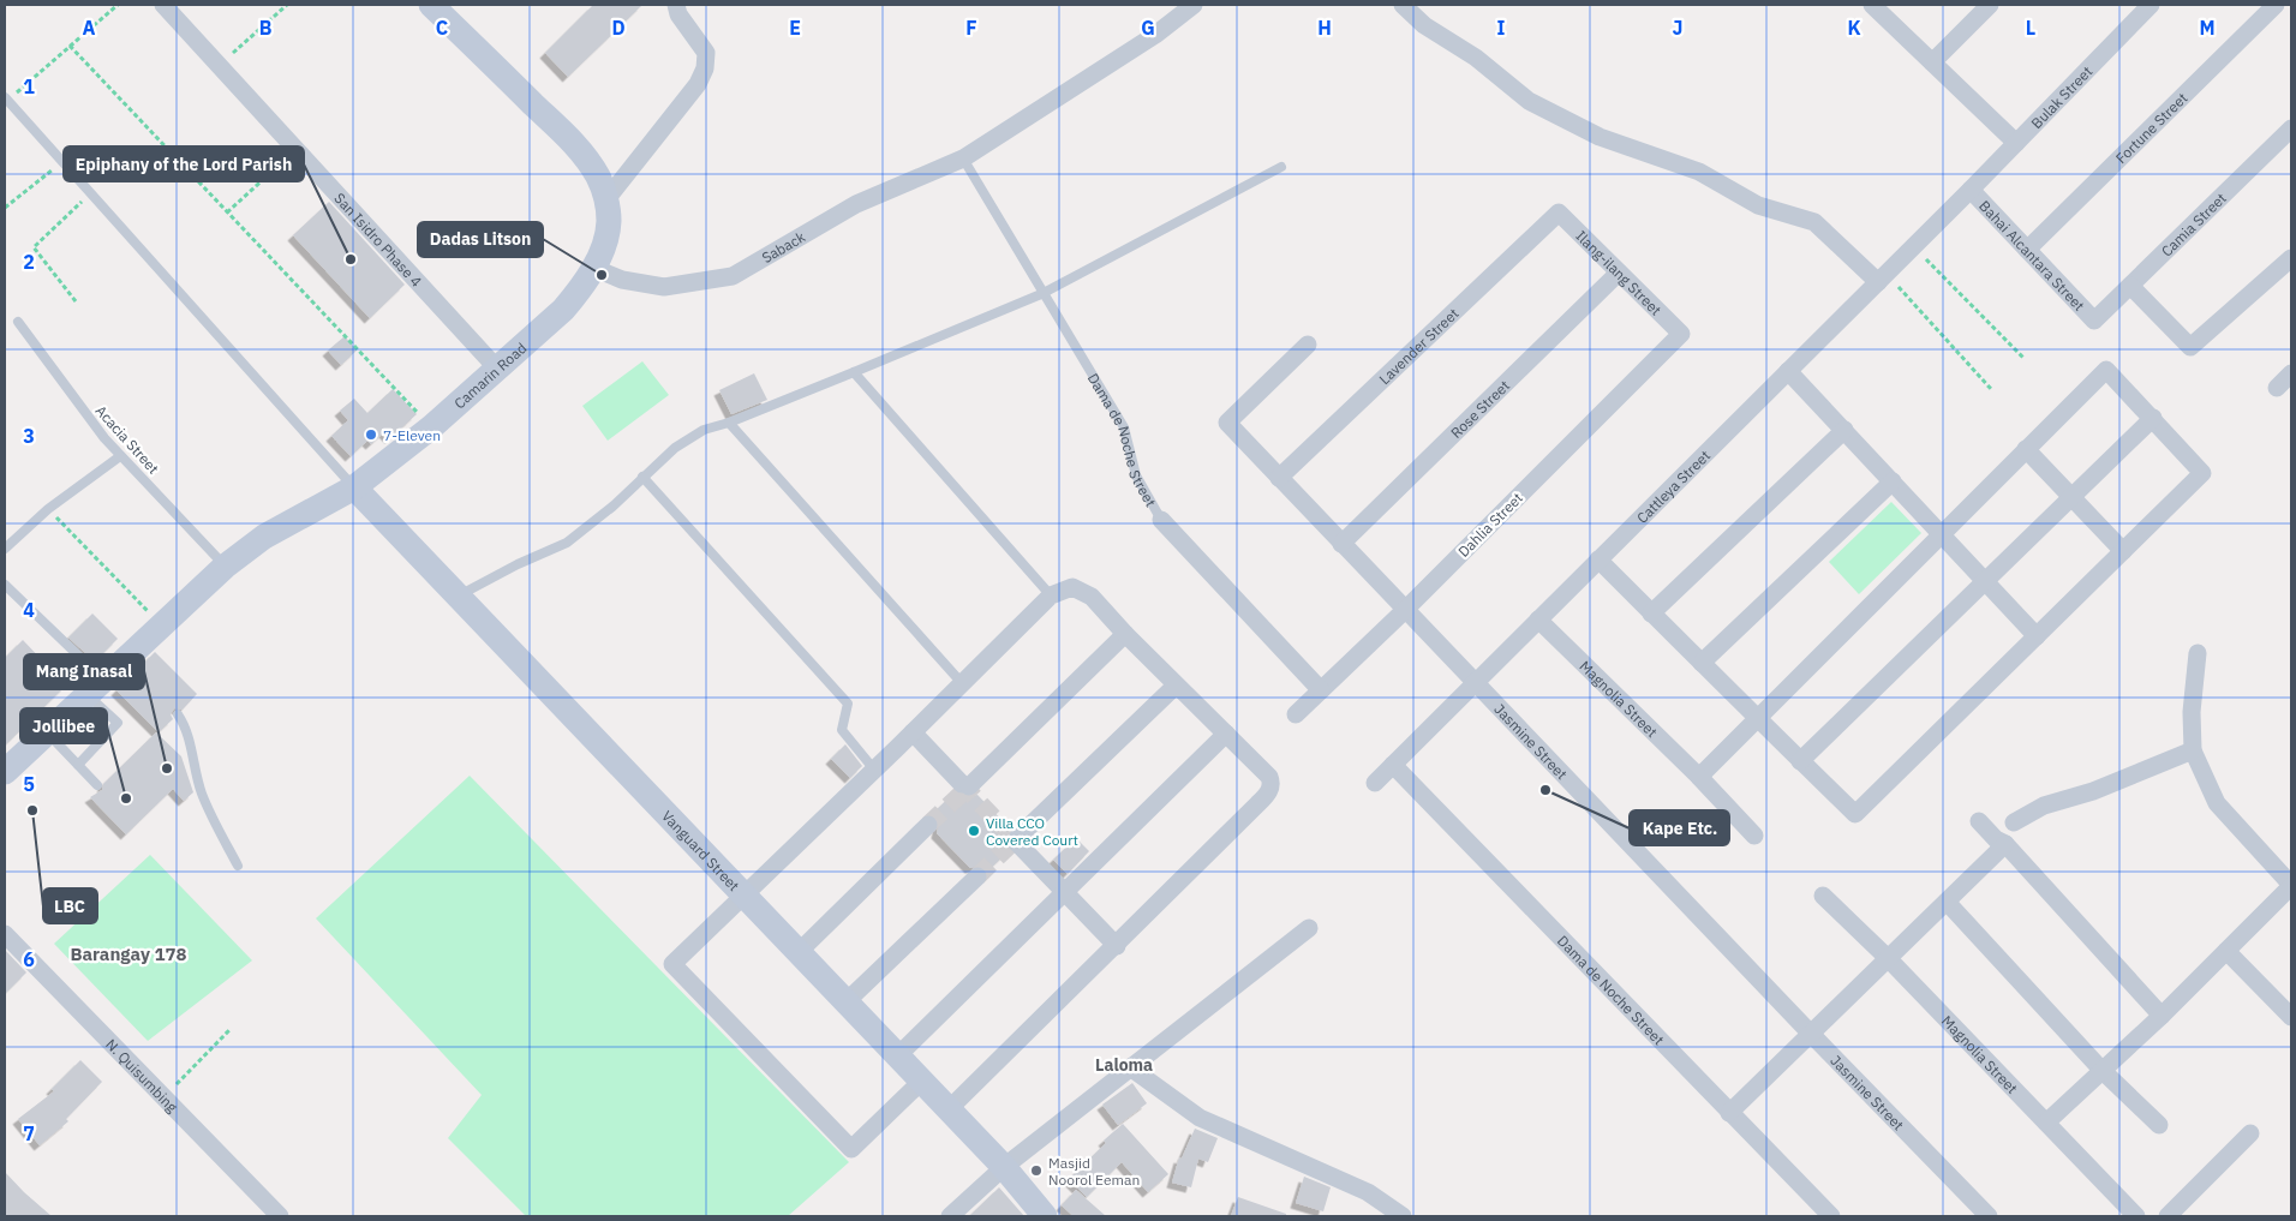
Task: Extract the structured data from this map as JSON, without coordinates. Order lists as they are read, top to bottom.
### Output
{
  "streets": {
    "main road": ["Camarin Road", "Vanguard Street"],
    "street": [
      "Bulak Street",
      "Fortune Street",
      "Camia Street",
      "San Isidro Phase 4",
      "Saback",
      "Bahai Alcantara Street",
      "Ilang-ilang Street",
      "Lavender Street",
      "Rose Street",
      "Dama de Noche Street",
      "Cattleya Street",
      "Dahlia Street",
      "Magnolia Street",
      "Jasmine Street",
      "N. Quisumbing"
    ],
    "lane": ["Acacia Street"]
  },
  "crossings": [
    ["Bulak Street", "Bahai Alcantara Street"],
    ["Bulak Street", "Cattleya Street"],
    ["Fortune Street", "Bahai Alcantara Street"],
    ["Camia Street", "Bahai Alcantara Street"],
    ["San Isidro Phase 4", "Camarin Road"],
    ["Saback", "Camarin Road"],
    ["Saback", "Dama de Noche Street"],
    ["Bahai Alcantara Street", "Cattleya Street"],
    ["Ilang-ilang Street", "Lavender Street"],
    ["Ilang-ilang Street", "Rose Street"],
    ["Ilang-ilang Street", "Dahlia Street"],
    ["Lavender Street", "Jasmine Street"],
    ["Camarin Road", "Acacia Street"],
    ["Camarin Road", "Vanguard Street"],
    ["Rose Street", "Jasmine Street"],
    ["Dama de Noche Street", "Cattleya Street"],
    ["Dama de Noche Street", "Dahlia Street"],
    ["Cattleya Street", "Magnolia Street"],
    ["Cattleya Street", "Jasmine Street"],
    ["Dahlia Street", "Jasmine Street"]
  ],
  "districts": ["Barangay 178", "Laloma"],
  "places": [
    "Epiphany of the Lord Parish",
    "Dadas Litson",
    "7-Eleven",
    "Mang Inasal",
    "Kape Etc.",
    "Jollibee",
    "LBC",
    "Villa CCO Covered Court",
    "Masjid Noorol Eeman"
  ],
  "grid": {
    "columns": [
      "A",
      "B",
      "C",
      "D",
      "E",
      "F",
      "G",
      "H",
      "I",
      "J",
      "K",
      "L",
      "M"
    ],
    "rows": [
      "1",
      "2",
      "3",
      "4",
      "5",
      "6",
      "7"
    ]
  }
}
